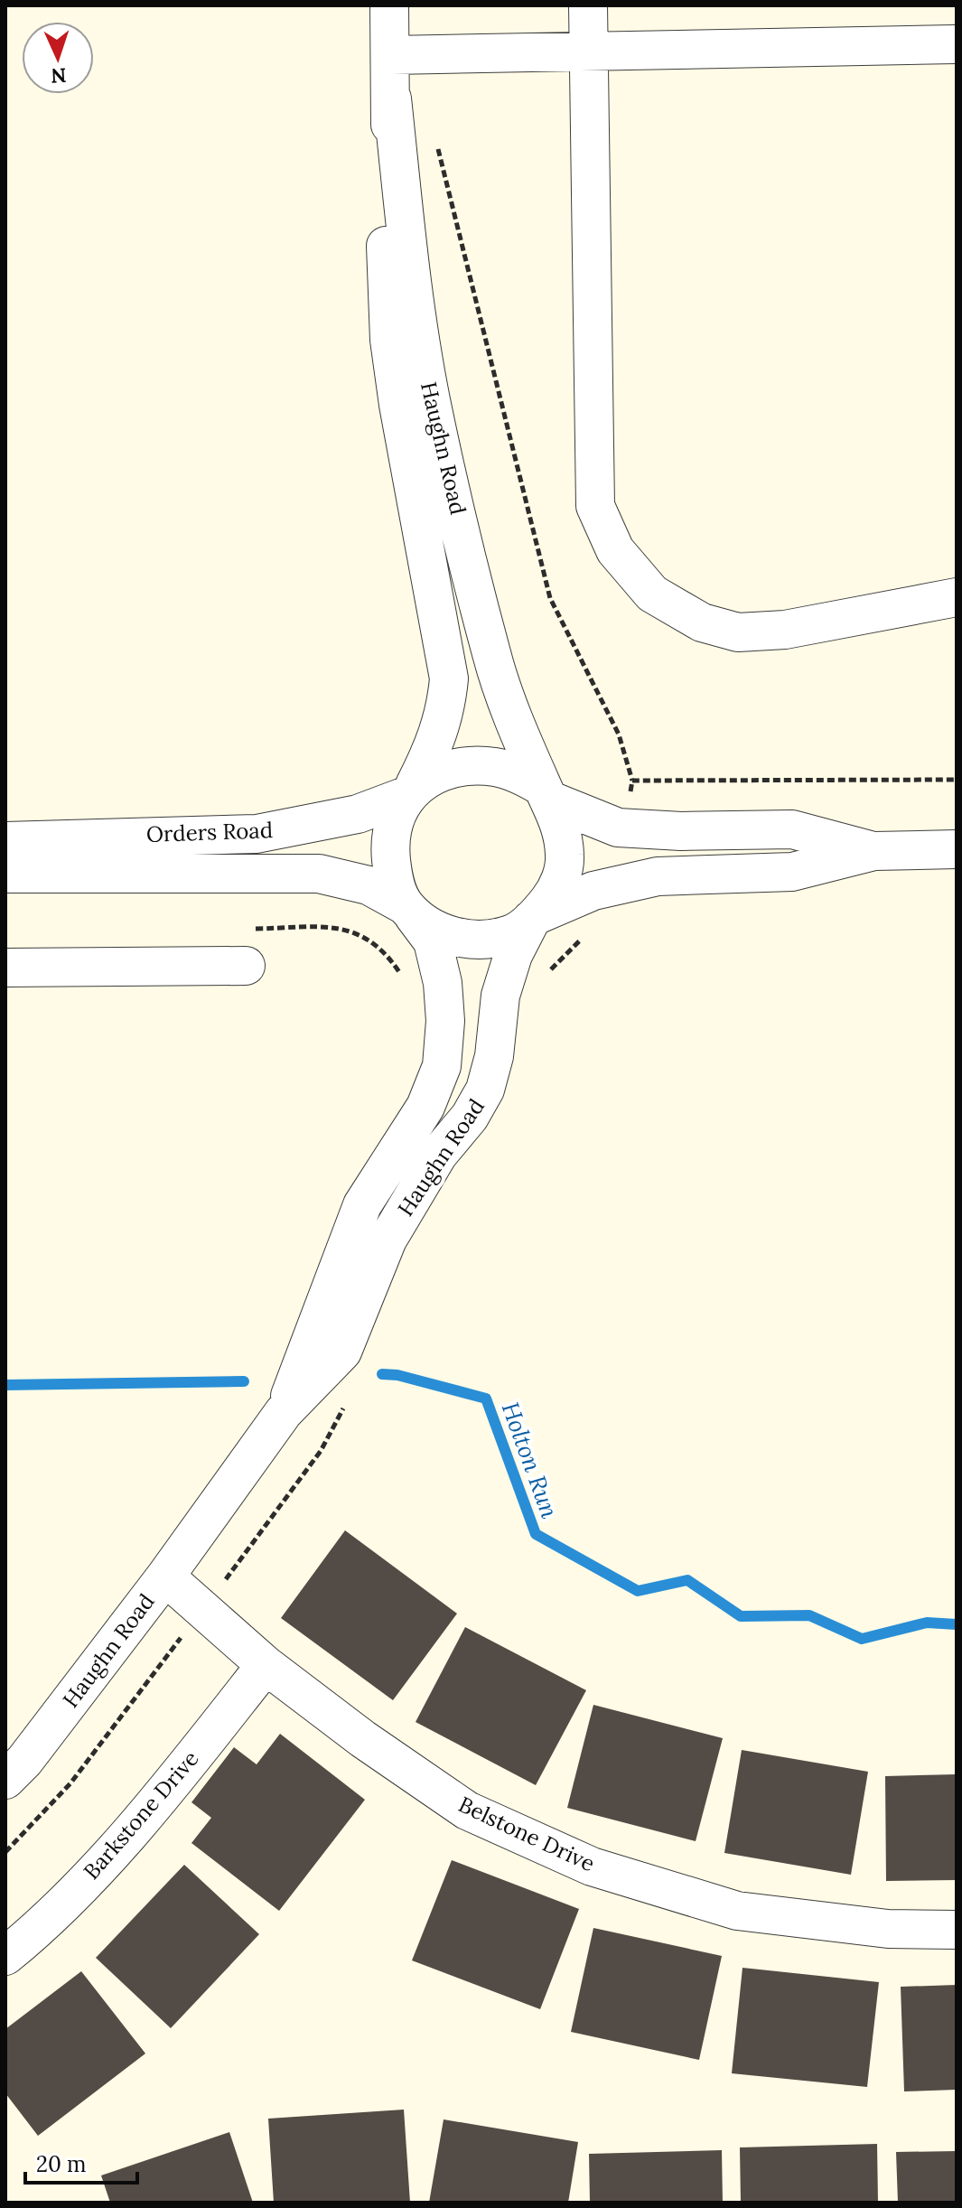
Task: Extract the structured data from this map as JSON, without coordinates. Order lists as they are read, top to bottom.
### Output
{
  "streets": {
    "street": [
      "Haughn Road",
      "Orders Road",
      "Barkstone Drive",
      "Belstone Drive"
    ]
  },
  "crossings": [
    ["Haughn Road", "Orders Road"],
    ["Haughn Road", "Belstone Drive"],
    ["Barkstone Drive", "Belstone Drive"]
  ],
  "water": ["Holton Run"],
  "scale_bar": "20 m",
  "north": "bottom"
}
